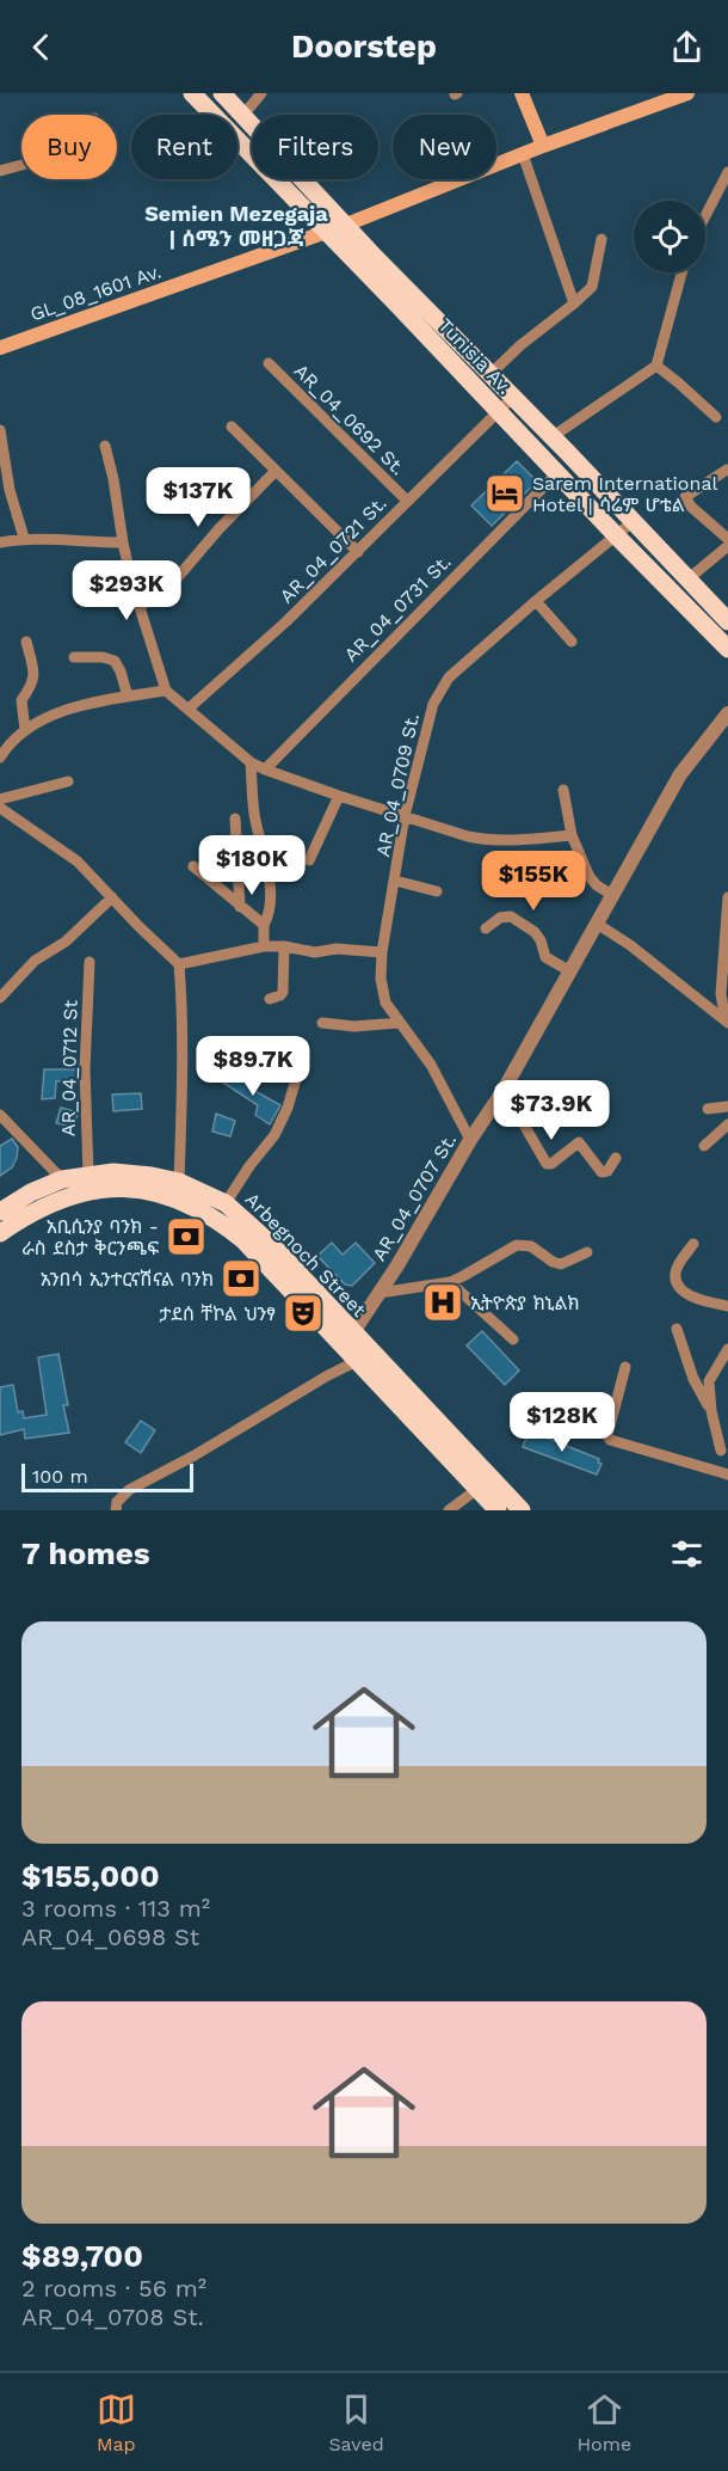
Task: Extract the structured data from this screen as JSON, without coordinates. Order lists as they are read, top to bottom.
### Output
{
  "streets": {
    "main road": ["GL_08_1601 Av.", "Tunisia Av.", "Arbegnoch Street"],
    "street": [
      "AR_04_0692 St.",
      "AR_04_0721 St.",
      "AR_04_0731 St.",
      "AR_04_0709 St.",
      "AR_04_0712 St",
      "AR_04_0707 St."
    ]
  },
  "crossings": [
    ["GL_08_1601 Av.", "Tunisia Av."],
    ["Tunisia Av.", "AR_04_0721 St."],
    ["Tunisia Av.", "AR_04_0731 St."],
    ["Tunisia Av.", "AR_04_0709 St."],
    ["AR_04_0692 St.", "AR_04_0721 St."],
    ["AR_04_0709 St.", "AR_04_0707 St."],
    ["AR_04_0712 St", "Arbegnoch Street"],
    ["AR_04_0707 St.", "Arbegnoch Street"]
  ],
  "districts": ["Semien Mezegaja | ሰሜን መዘጋጃ"],
  "places": {
    "hotel": ["Sarem International Hotel | ሳሬም ሆቴል"],
    "bank": ["አቢሲንያ ባንክ - ራስ ደስታ ቅርንጫፍ", "አንበሳ ኢንተርናሽናል ባንክ"],
    "hospital": ["ኢትዮጵያ ክኒልክ"],
    "theatre": ["ታደሰ ቸኮል ህንፃ"]
  },
  "scale_bar": "100 m",
  "page": {
    "header": "Doorstep",
    "chip": [
      "Buy",
      "Rent",
      "Filters",
      "New"
    ],
    "price": [
      "$137K",
      "$293K",
      "$180K",
      "$155K",
      "$89.7K",
      "$73.9K",
      "$128K"
    ],
    "scale": "100 m",
    "heading": "7 homes",
    "list": [
      {
        "name": "$155,000",
        "note": "3 rooms · 113 m² · AR_04_0698 St"
      },
      {
        "name": "$89,700",
        "note": "2 rooms · 56 m² · AR_04_0708 St."
      }
    ],
    "tabs": ["Map", "Saved", "Home"]
  }
}
